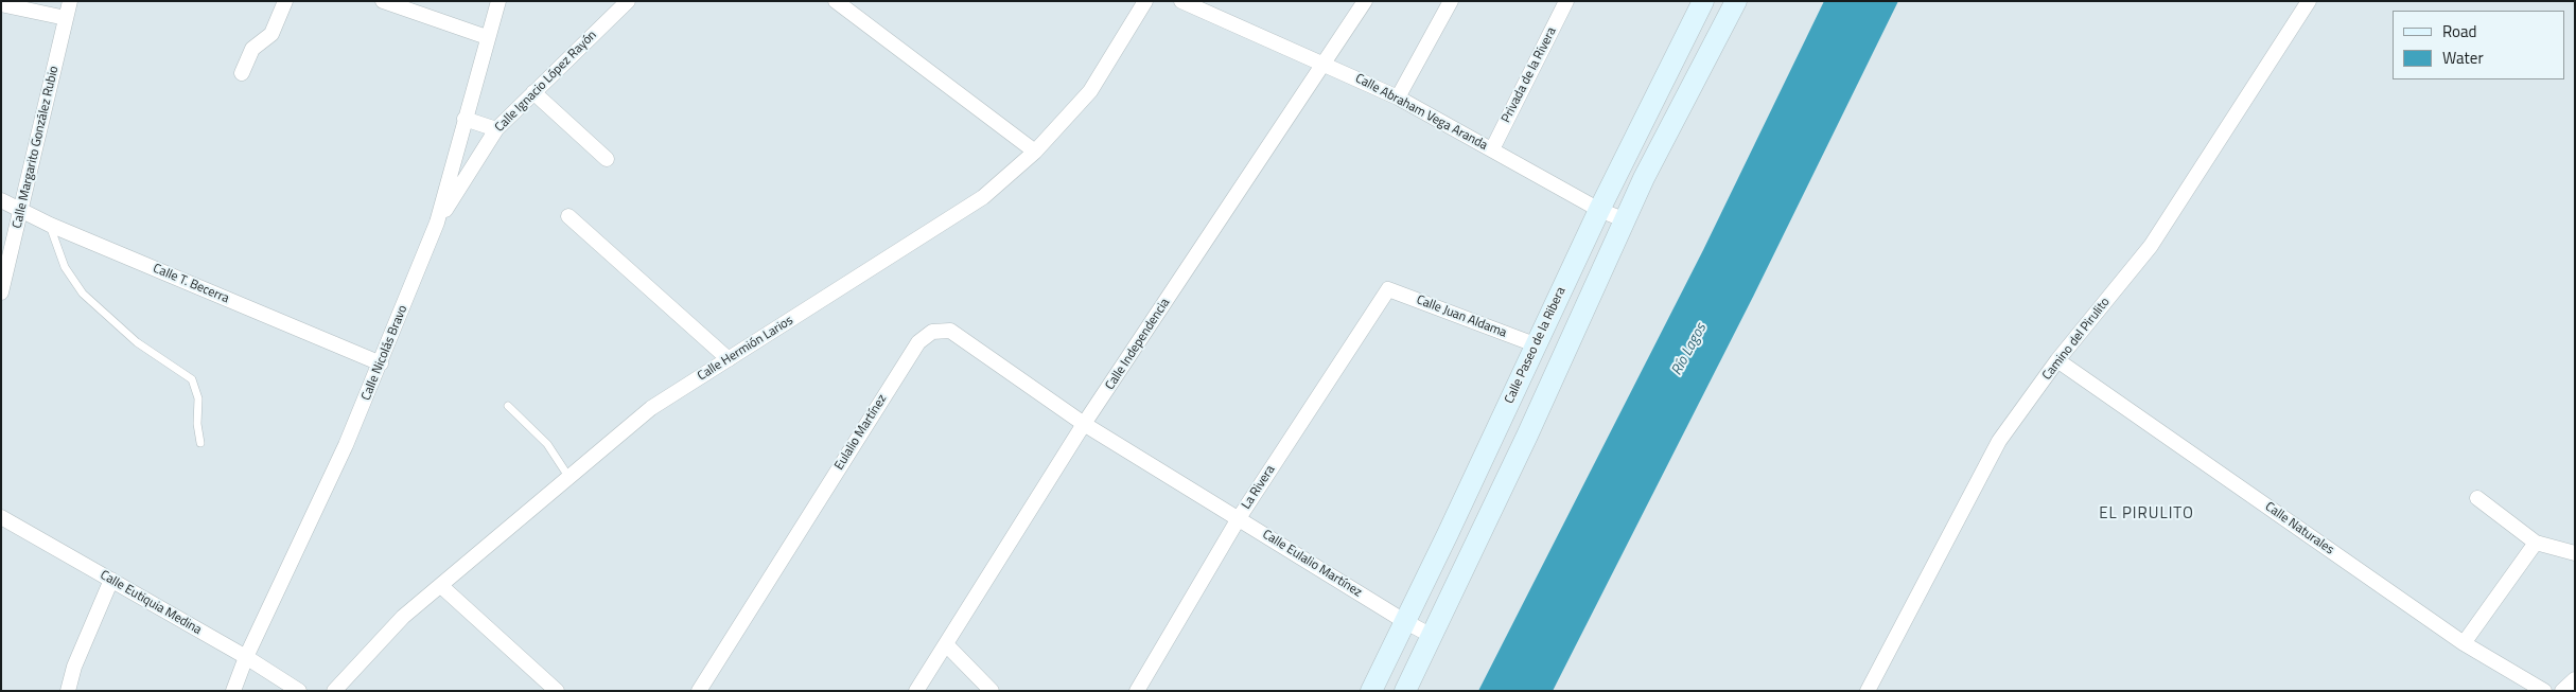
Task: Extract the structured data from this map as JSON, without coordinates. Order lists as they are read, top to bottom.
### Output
{
  "streets": {
    "street": [
      "Privada de la Rivera",
      "Calle Ignacio López Rayón",
      "Calle Abraham Vega Aranda",
      "Calle Margarito González Rubio",
      "Calle T. Becerra",
      "Calle Juan Aldama",
      "Camino del Pirulito",
      "Calle Independencia",
      "Calle Paseo de la Ribera",
      "Calle Hermión Larios",
      "Calle Nicolás Bravo",
      "Eulalio Martínez",
      "La Rivera",
      "Calle Naturales",
      "Calle Eulalio Martínez",
      "Calle Eutiquia Medina"
    ]
  },
  "crossings": [
    ["Privada de la Rivera", "Calle Abraham Vega Aranda"],
    ["Calle Ignacio López Rayón", "Calle Nicolás Bravo"],
    ["Calle Abraham Vega Aranda", "Calle Independencia"],
    ["Calle Abraham Vega Aranda", "Calle Paseo de la Ribera"],
    ["Calle Margarito González Rubio", "Calle T. Becerra"],
    ["Calle T. Becerra", "Calle Nicolás Bravo"],
    ["Calle Juan Aldama", "Calle Paseo de la Ribera"],
    ["Calle Juan Aldama", "La Rivera"],
    ["Camino del Pirulito", "Calle Naturales"],
    ["Calle Independencia", "Eulalio Martínez"],
    ["Calle Independencia", "Calle Eulalio Martínez"],
    ["Calle Paseo de la Ribera", "Calle Eulalio Martínez"],
    ["Calle Nicolás Bravo", "Calle Eutiquia Medina"],
    ["Eulalio Martínez", "Calle Eulalio Martínez"],
    ["La Rivera", "Calle Eulalio Martínez"]
  ],
  "districts": ["EL PIRULITO"],
  "water": ["Río Lagos"],
  "legend": ["Road", "Water"]
}
